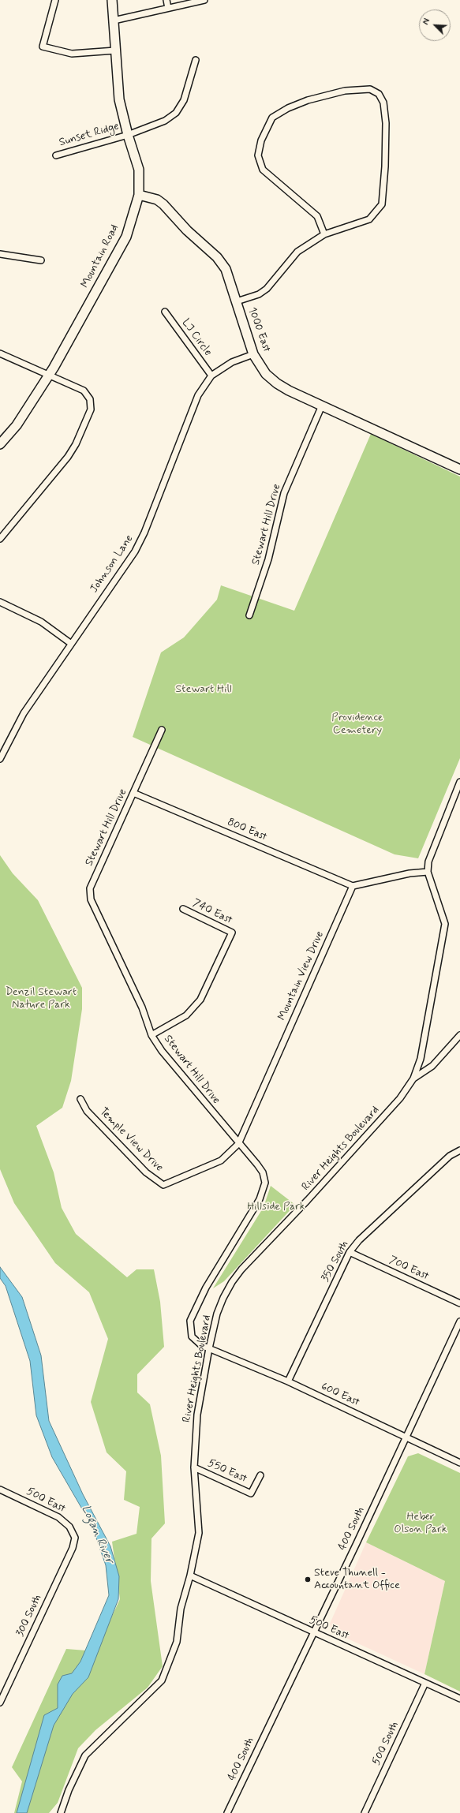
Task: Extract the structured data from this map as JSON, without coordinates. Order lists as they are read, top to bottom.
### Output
{
  "streets": {
    "street": [
      "Sunset Ridge",
      "Mountain Road",
      "1000 East",
      "LJ Circle",
      "Stewart Hill Drive",
      "Johnson Lane",
      "800 East",
      "740 East",
      "Mountain View Drive",
      "Temple View Drive",
      "River Heights Boulevard",
      "350 South",
      "700 East",
      "600 East",
      "550 East",
      "500 East",
      "400 South",
      "300 South",
      "500 South"
    ]
  },
  "crossings": [
    ["Sunset Ridge", "Mountain Road"],
    ["Mountain Road", "1000 East"],
    ["1000 East", "Stewart Hill Drive"],
    ["1000 East", "Johnson Lane"],
    ["LJ Circle", "Johnson Lane"],
    ["Stewart Hill Drive", "800 East"],
    ["Stewart Hill Drive", "740 East"],
    ["Stewart Hill Drive", "Mountain View Drive"],
    ["Stewart Hill Drive", "Temple View Drive"],
    ["Stewart Hill Drive", "River Heights Boulevard"],
    ["Stewart Hill Drive", "600 East"],
    ["800 East", "Mountain View Drive"],
    ["Mountain View Drive", "Temple View Drive"],
    ["River Heights Boulevard", "600 East"],
    ["River Heights Boulevard", "550 East"],
    ["River Heights Boulevard", "500 East"],
    ["350 South", "700 East"],
    ["350 South", "600 East"],
    ["600 East", "400 South"],
    ["500 East", "400 South"],
    ["500 East", "300 South"],
    ["500 East", "500 South"]
  ],
  "water": ["Logan River"],
  "parks": [
    "Stewart Hill",
    "Providence Cemetery",
    "Denzil Stewart Nature Park",
    "Hillside Park",
    "Heber Olson Park"
  ],
  "places": ["Steve Thunell - Accountant Office"],
  "north": "top left"
}
